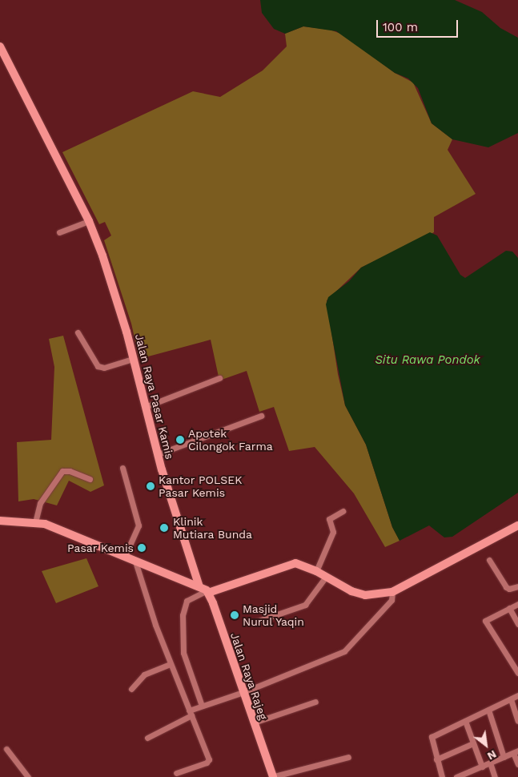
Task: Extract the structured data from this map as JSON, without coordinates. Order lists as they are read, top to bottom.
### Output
{
  "streets": {
    "main road": ["Jalan Raya Pasar Kamis", "Jalan Raya Rajeg"]
  },
  "crossings": [
    ["Jalan Raya Pasar Kamis", "Jalan Raya Rajeg"]
  ],
  "water": ["Situ Rawa Pondok"],
  "places": [
    "Apotek Cilongok Farma",
    "Kantor POLSEK Pasar Kemis",
    "Klinik Mutiara Bunda",
    "Pasar Kemis",
    "Masjid Nurul Yaqin"
  ],
  "scale_bar": "100 m",
  "north": "bottom right"
}
